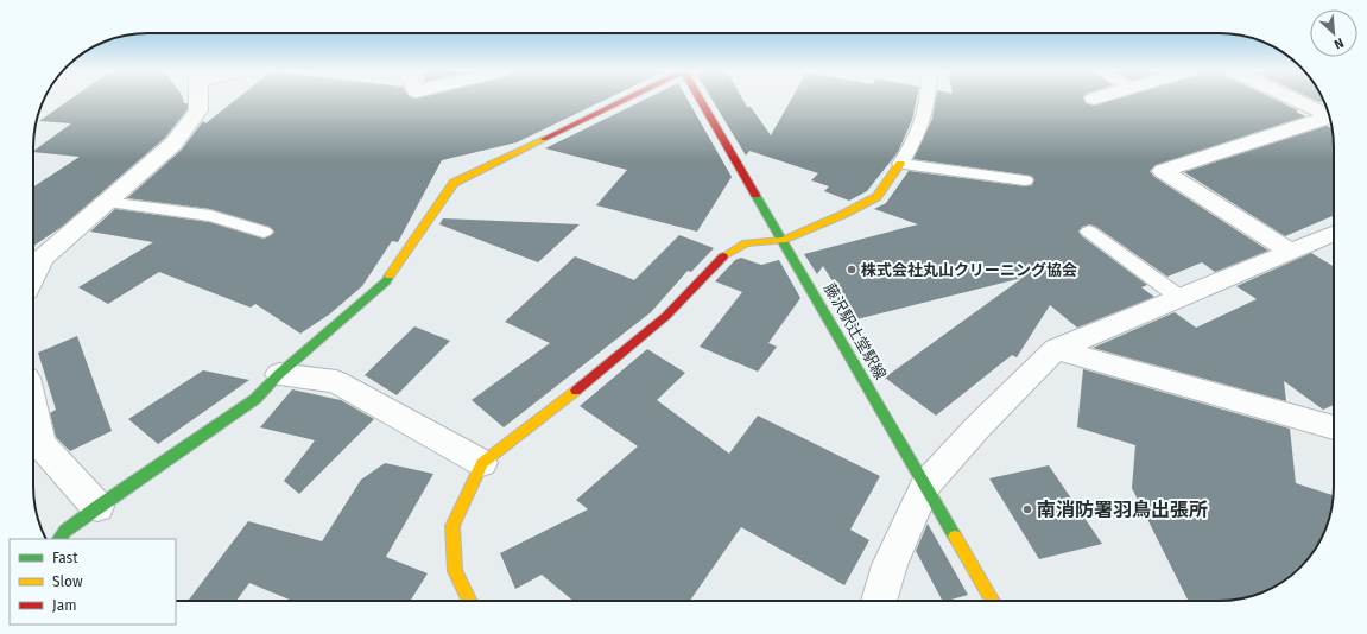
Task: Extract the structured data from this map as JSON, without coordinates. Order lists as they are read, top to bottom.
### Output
{
  "streets": {
    "street": ["藤沢駅辻堂駅線"]
  },
  "places": ["株式会社丸山クリーニング協会", "南消防署羽鳥出張所"],
  "legend": ["Fast", "Slow", "Jam"],
  "north": "bottom right"
}
